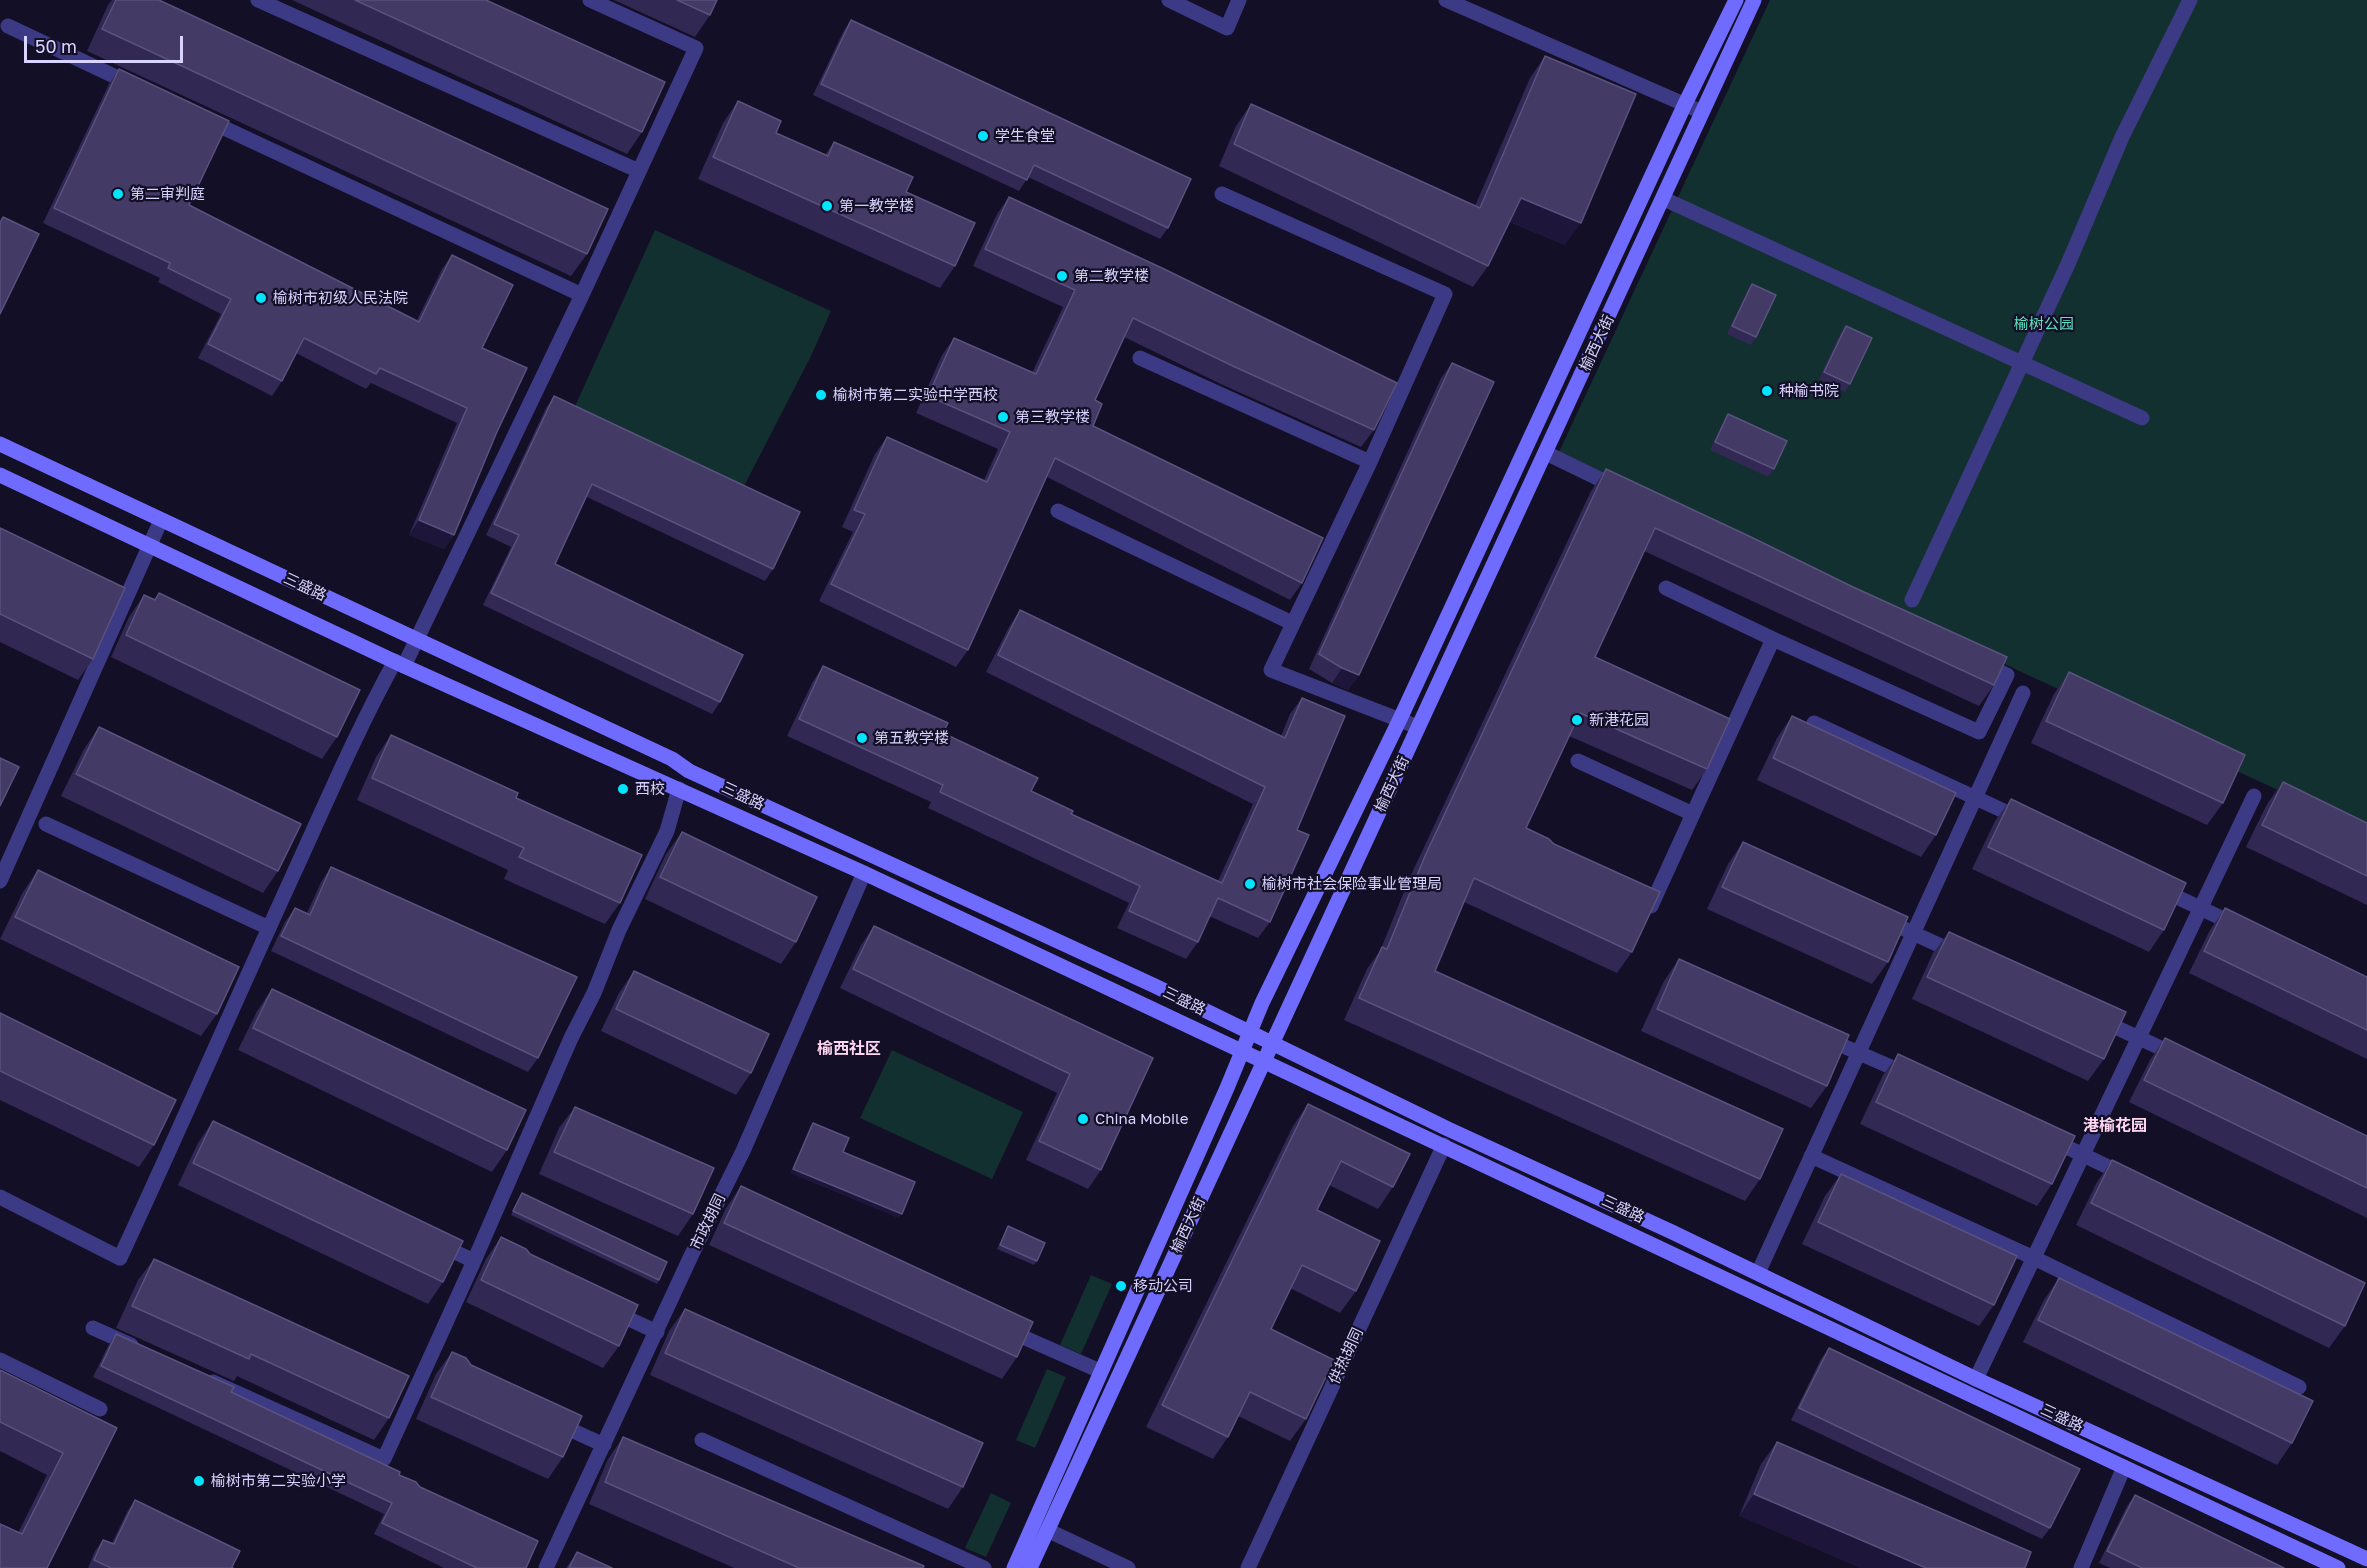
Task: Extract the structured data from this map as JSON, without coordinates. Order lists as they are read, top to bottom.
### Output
{
  "streets": {
    "main road": ["榆西大街", "三盛路"],
    "street": ["市政胡同", "供热胡同"]
  },
  "crossings": [
    ["榆西大街", "三盛路"],
    ["三盛路", "市政胡同"],
    ["三盛路", "供热胡同"]
  ],
  "districts": ["榆西社区", "港榆花园"],
  "parks": ["榆树公园"],
  "places": [
    "学生食堂",
    "第二审判庭",
    "第一教学楼",
    "第二教学楼",
    "榆树市初级人民法院",
    "种榆书院",
    "榆树市第二实验中学西校",
    "第三教学楼",
    "新港花园",
    "第五教学楼",
    "西校",
    "榆树市社会保险事业管理局",
    "China Mobile",
    "移动公司",
    "榆树市第二实验小学"
  ],
  "scale_bar": "50 m"
}
